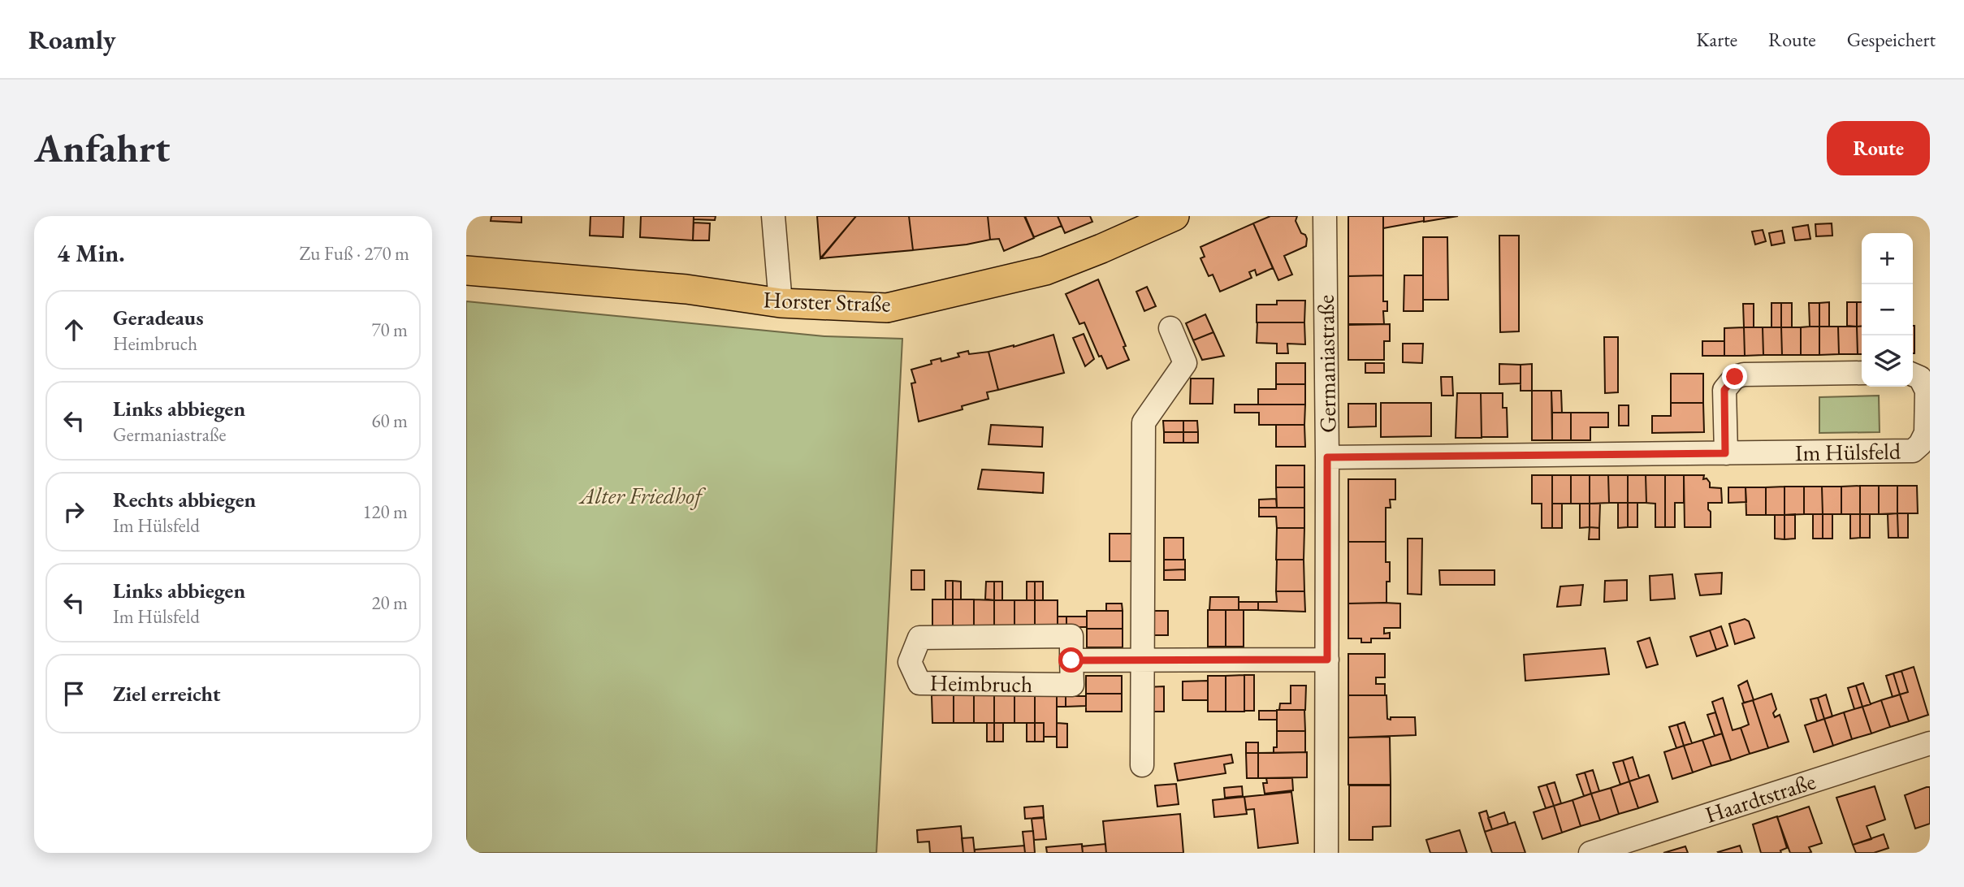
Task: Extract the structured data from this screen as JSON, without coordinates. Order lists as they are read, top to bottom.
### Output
{
  "streets": {
    "main road": ["Horster Straße"],
    "street": [
      "Germaniastraße",
      "Im Hülsfeld",
      "Heimbruch",
      "Haardtstraße"
    ]
  },
  "crossings": [
    ["Germaniastraße", "Im Hülsfeld"]
  ],
  "parks": ["Alter Friedhof"],
  "page": {
    "header": "Roamly",
    "nav": ["Karte", "Route", "Gespeichert"],
    "buttons": "Route",
    "title": "Anfahrt",
    "heading": ["4 Min.", "Zu Fuß · 270 m"],
    "map_buttons": ["+", "−"],
    "list": [
      ["Geradeaus", "Heimbruch", "70 m"],
      ["Links abbiegen", "Germaniastraße", "60 m"],
      ["Rechts abbiegen", "Im Hülsfeld", "120 m"],
      ["Links abbiegen", "Im Hülsfeld", "20 m"],
      "Ziel erreicht"
    ]
  }
}
